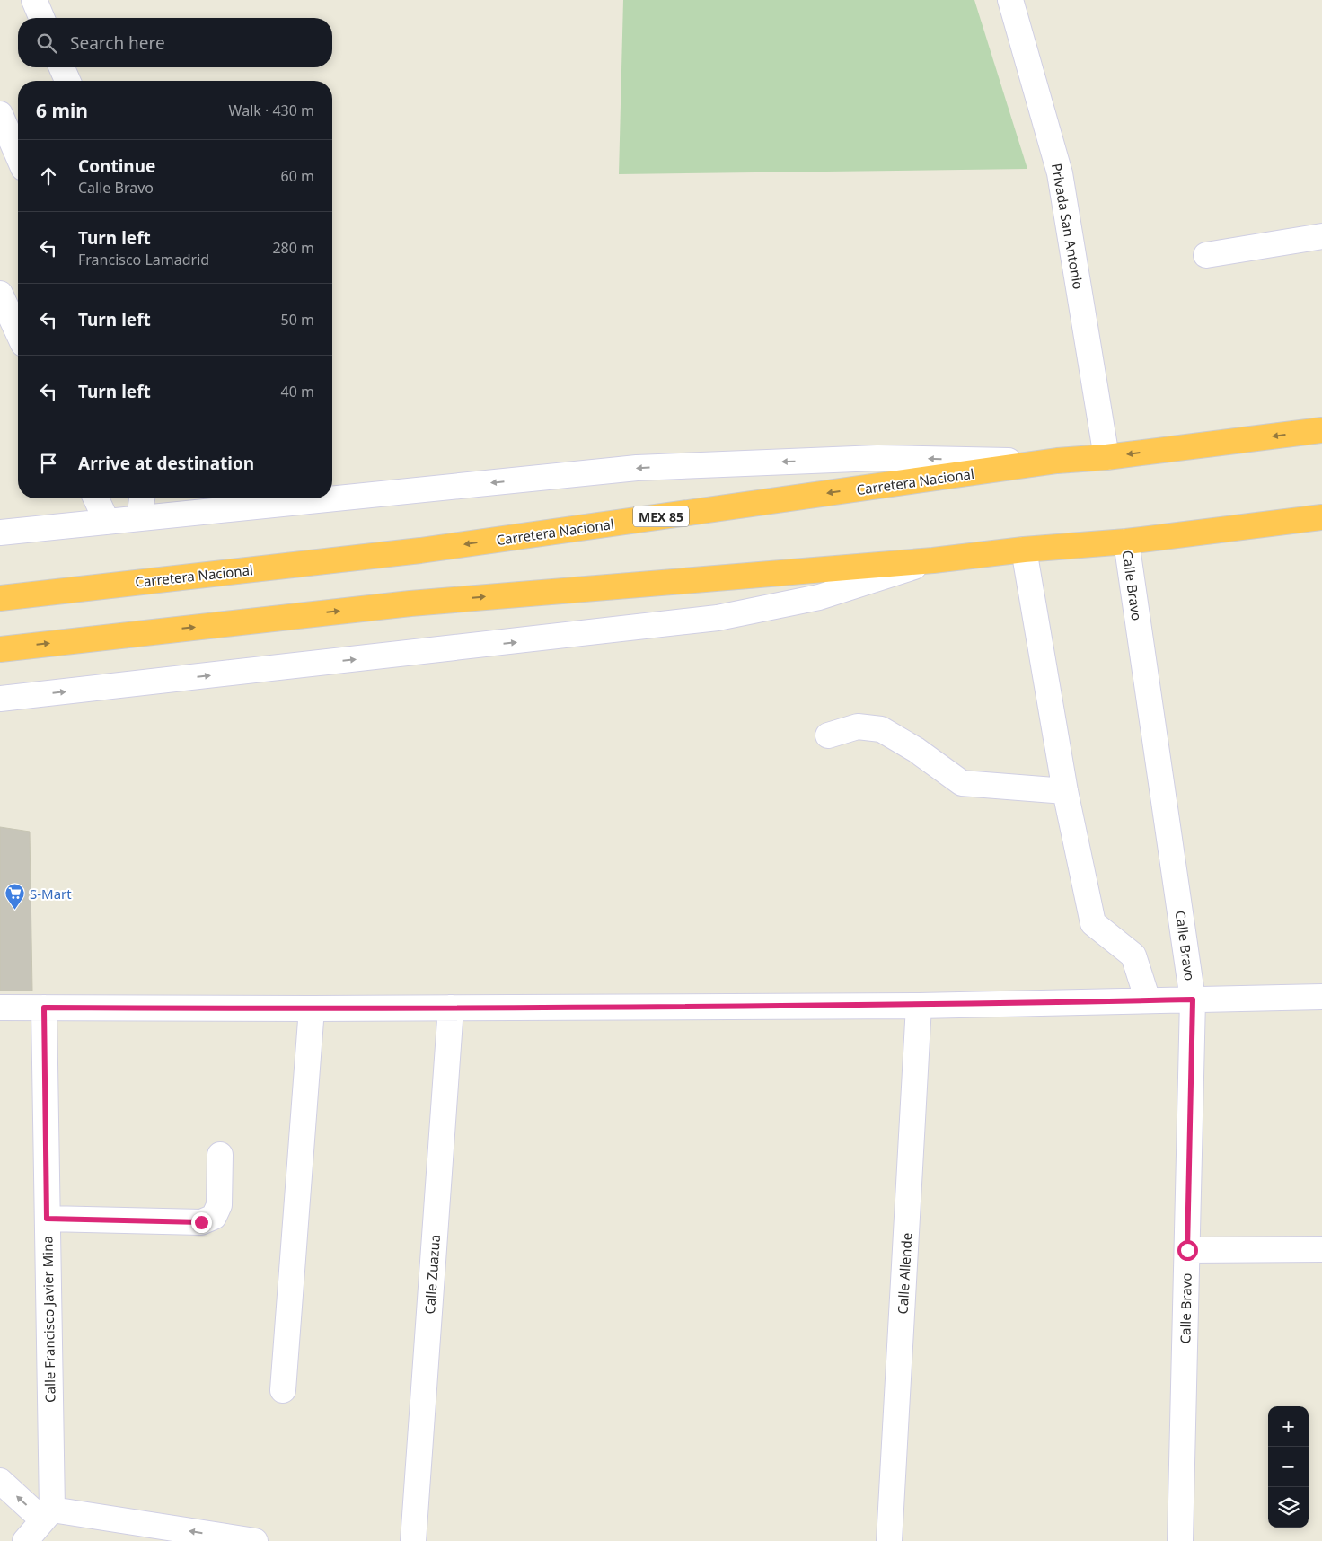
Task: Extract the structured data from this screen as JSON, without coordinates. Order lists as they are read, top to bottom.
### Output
{
  "streets": {
    "highway": ["Carretera Nacional", "MEX 85"],
    "street": [
      "Privada San Antonio",
      "Calle Bravo",
      "Calle Allende",
      "Calle Zuazua",
      "Calle Francisco Javier Mina"
    ]
  },
  "crossings": [
    ["Privada San Antonio", "Carretera Nacional"]
  ],
  "places": {
    "supermarket": ["S-Mart"]
  },
  "page": {
    "search": "Search here",
    "heading": ["6 min", "Walk · 430 m"],
    "list": [
      ["Continue", "Calle Bravo", "60 m"],
      ["Turn left", "Francisco Lamadrid", "280 m"],
      ["Turn left", "50 m"],
      ["Turn left", "40 m"],
      "Arrive at destination"
    ],
    "map_buttons": ["+", "−"]
  }
}
